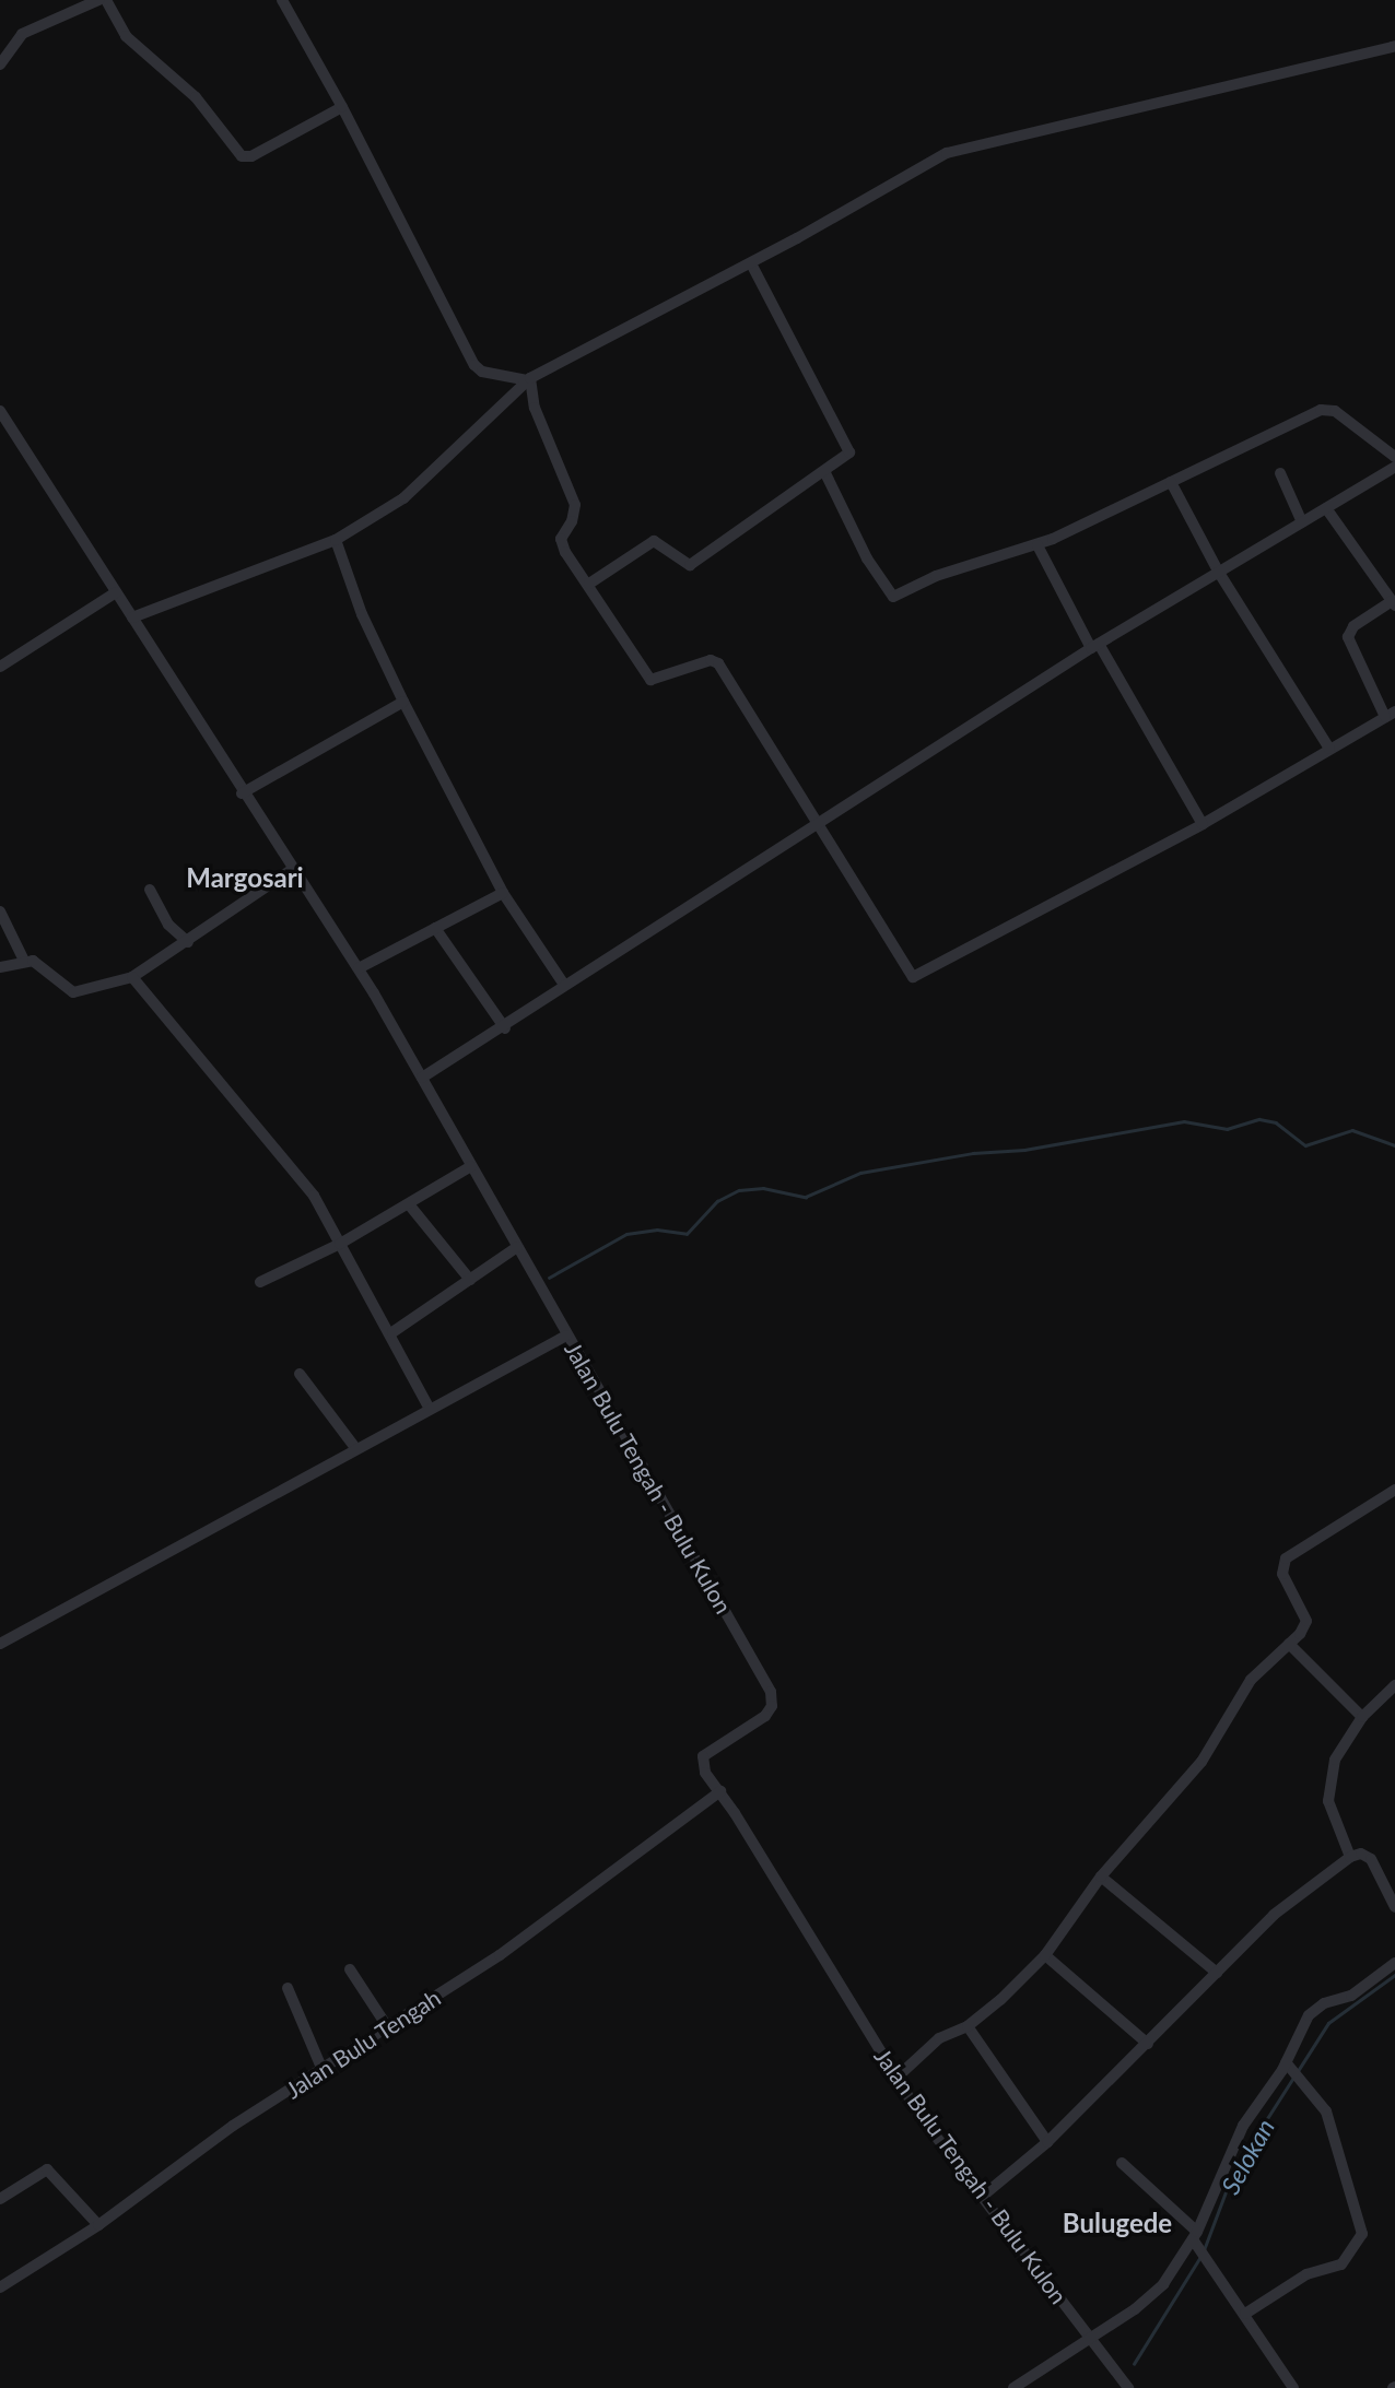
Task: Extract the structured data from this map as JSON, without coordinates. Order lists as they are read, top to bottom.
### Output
{
  "streets": {
    "street": ["Jalan Bulu Tengah - Bulu Kulon", "Jalan Bulu Tengah"]
  },
  "crossings": [
    ["Jalan Bulu Tengah - Bulu Kulon", "Jalan Bulu Tengah"]
  ],
  "districts": ["Margosari", "Bulugede"],
  "water": ["Selokan"]
}
